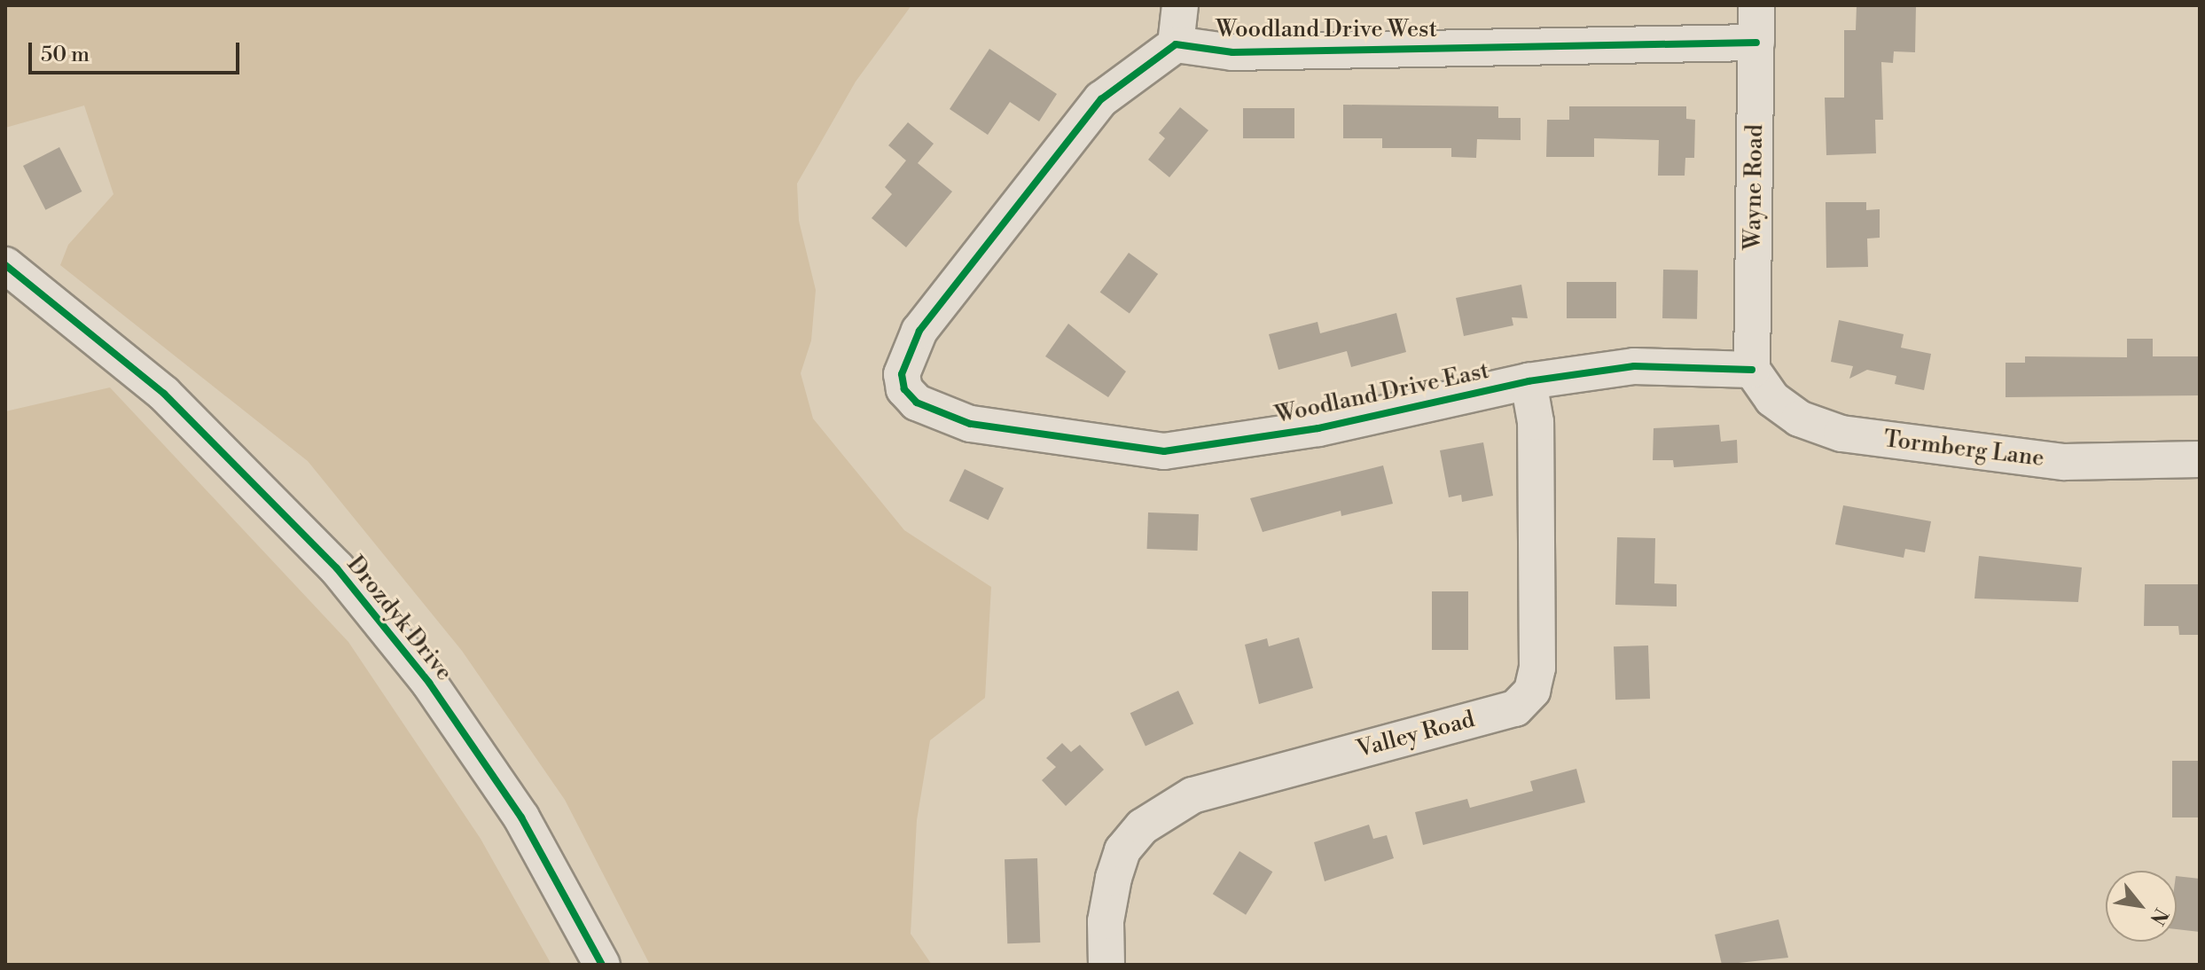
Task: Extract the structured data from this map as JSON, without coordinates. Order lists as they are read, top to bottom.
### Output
{
  "streets": {
    "street": [
      "Woodland Drive West",
      "Wayne Road",
      "Woodland Drive East",
      "Tormberg Lane",
      "Drozdyk Drive",
      "Valley Road"
    ]
  },
  "crossings": [
    ["Woodland Drive West", "Wayne Road"],
    ["Woodland Drive West", "Woodland Drive East"],
    ["Wayne Road", "Woodland Drive East"],
    ["Wayne Road", "Tormberg Lane"],
    ["Woodland Drive East", "Tormberg Lane"],
    ["Woodland Drive East", "Valley Road"]
  ],
  "scale_bar": "50 m",
  "north": "bottom right"
}
